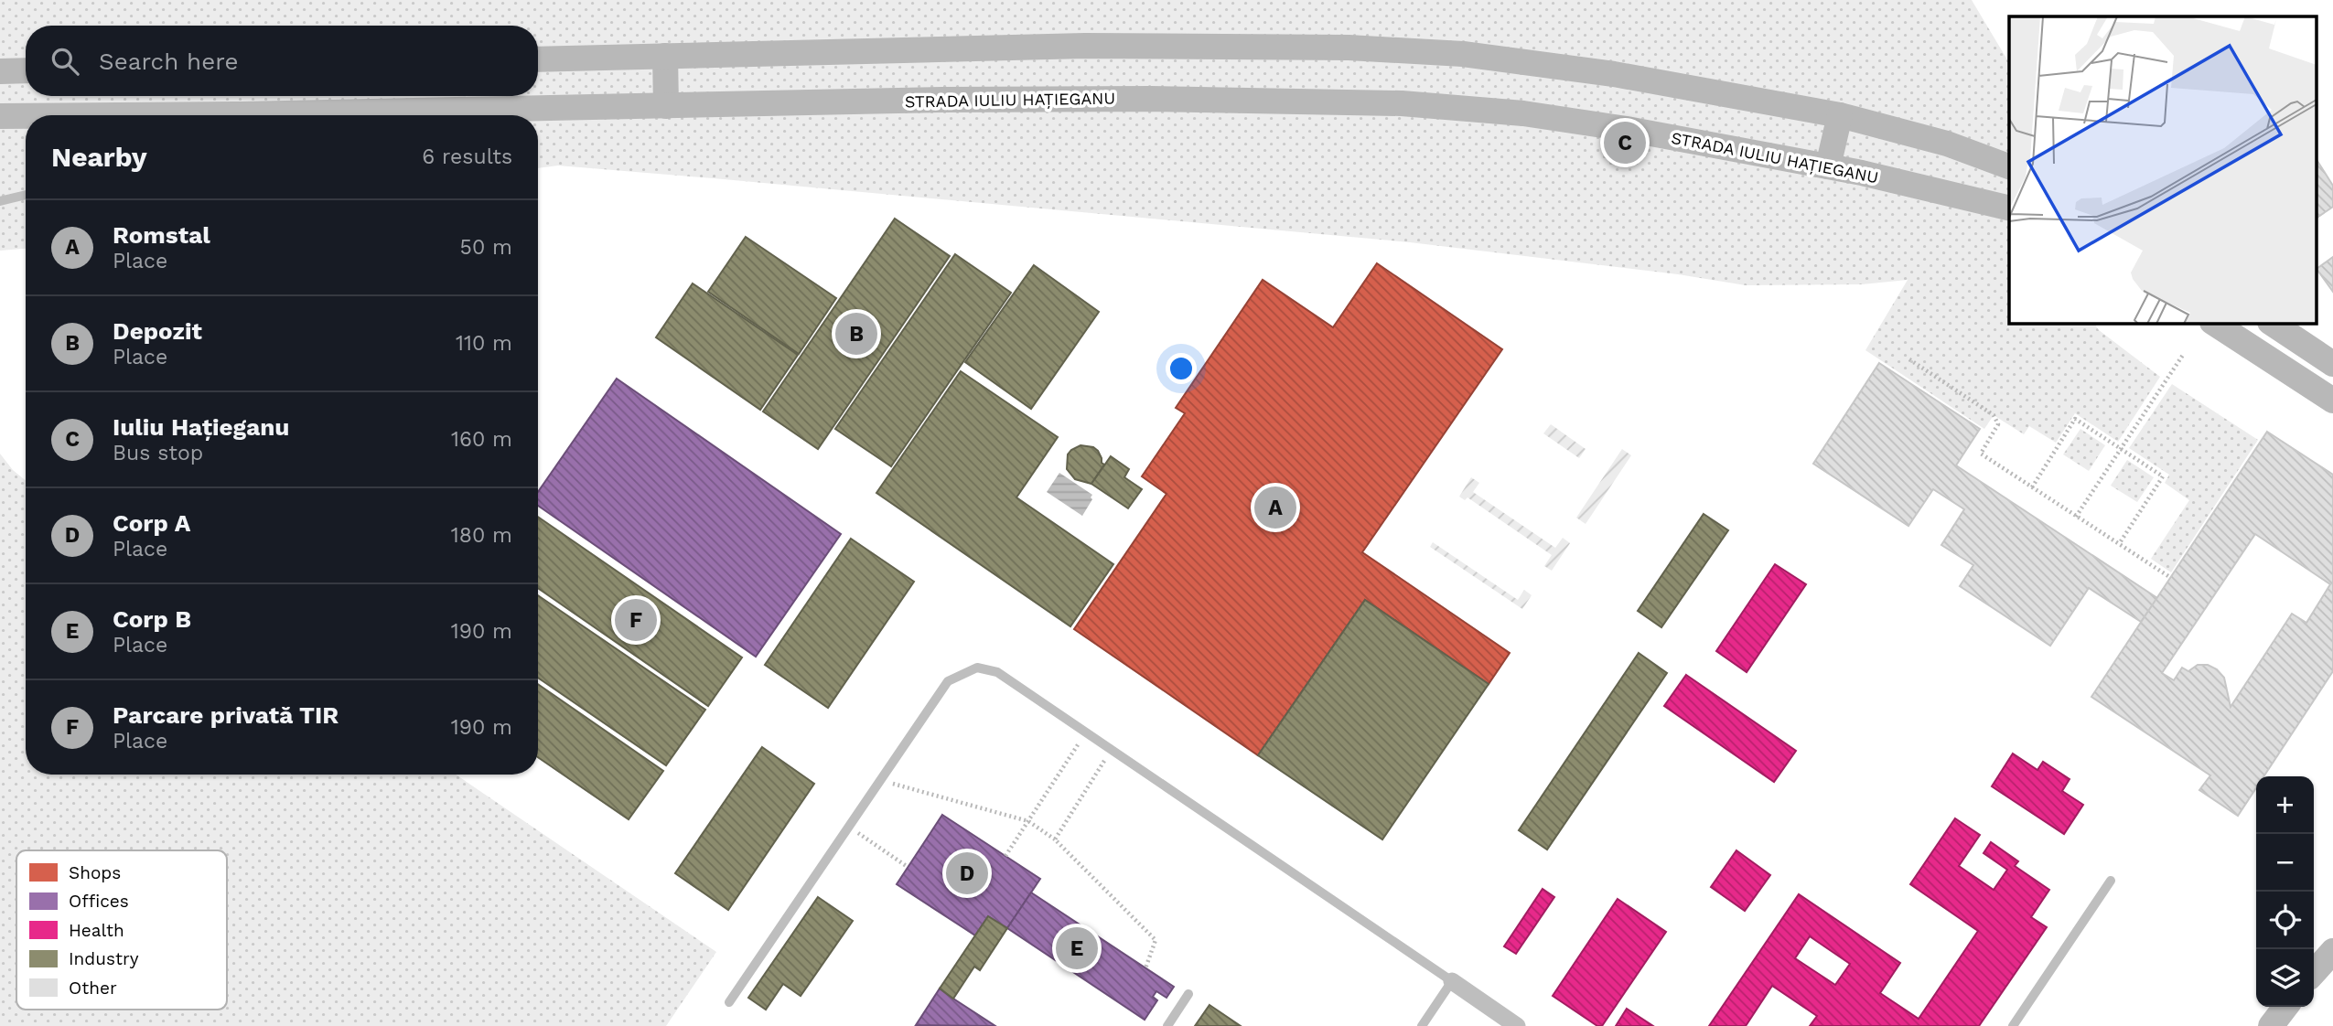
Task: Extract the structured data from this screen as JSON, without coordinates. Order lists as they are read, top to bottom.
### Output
{
  "streets": {
    "main road": ["STRADA IULIU HAȚIEGANU"]
  },
  "legend": [
    "Shops",
    "Offices",
    "Health",
    "Industry",
    "Other"
  ],
  "page": {
    "search": "Search here",
    "heading": ["Nearby", "6 results"],
    "pins": [
      "C",
      "B",
      "A",
      "F",
      "D",
      "E"
    ],
    "list": [
      {
        "mark": "A",
        "name": "Romstal",
        "note": "Place",
        "value": "50 m"
      },
      {
        "mark": "B",
        "name": "Depozit",
        "note": "Place",
        "value": "110 m"
      },
      {
        "mark": "C",
        "name": "Iuliu Hațieganu",
        "note": "Bus stop",
        "value": "160 m"
      },
      {
        "mark": "D",
        "name": "Corp A",
        "note": "Place",
        "value": "180 m"
      },
      {
        "mark": "E",
        "name": "Corp B",
        "note": "Place",
        "value": "190 m"
      },
      {
        "mark": "F",
        "name": "Parcare privată TIR",
        "note": "Place",
        "value": "190 m"
      }
    ],
    "map_buttons": ["+", "−"]
  }
}
